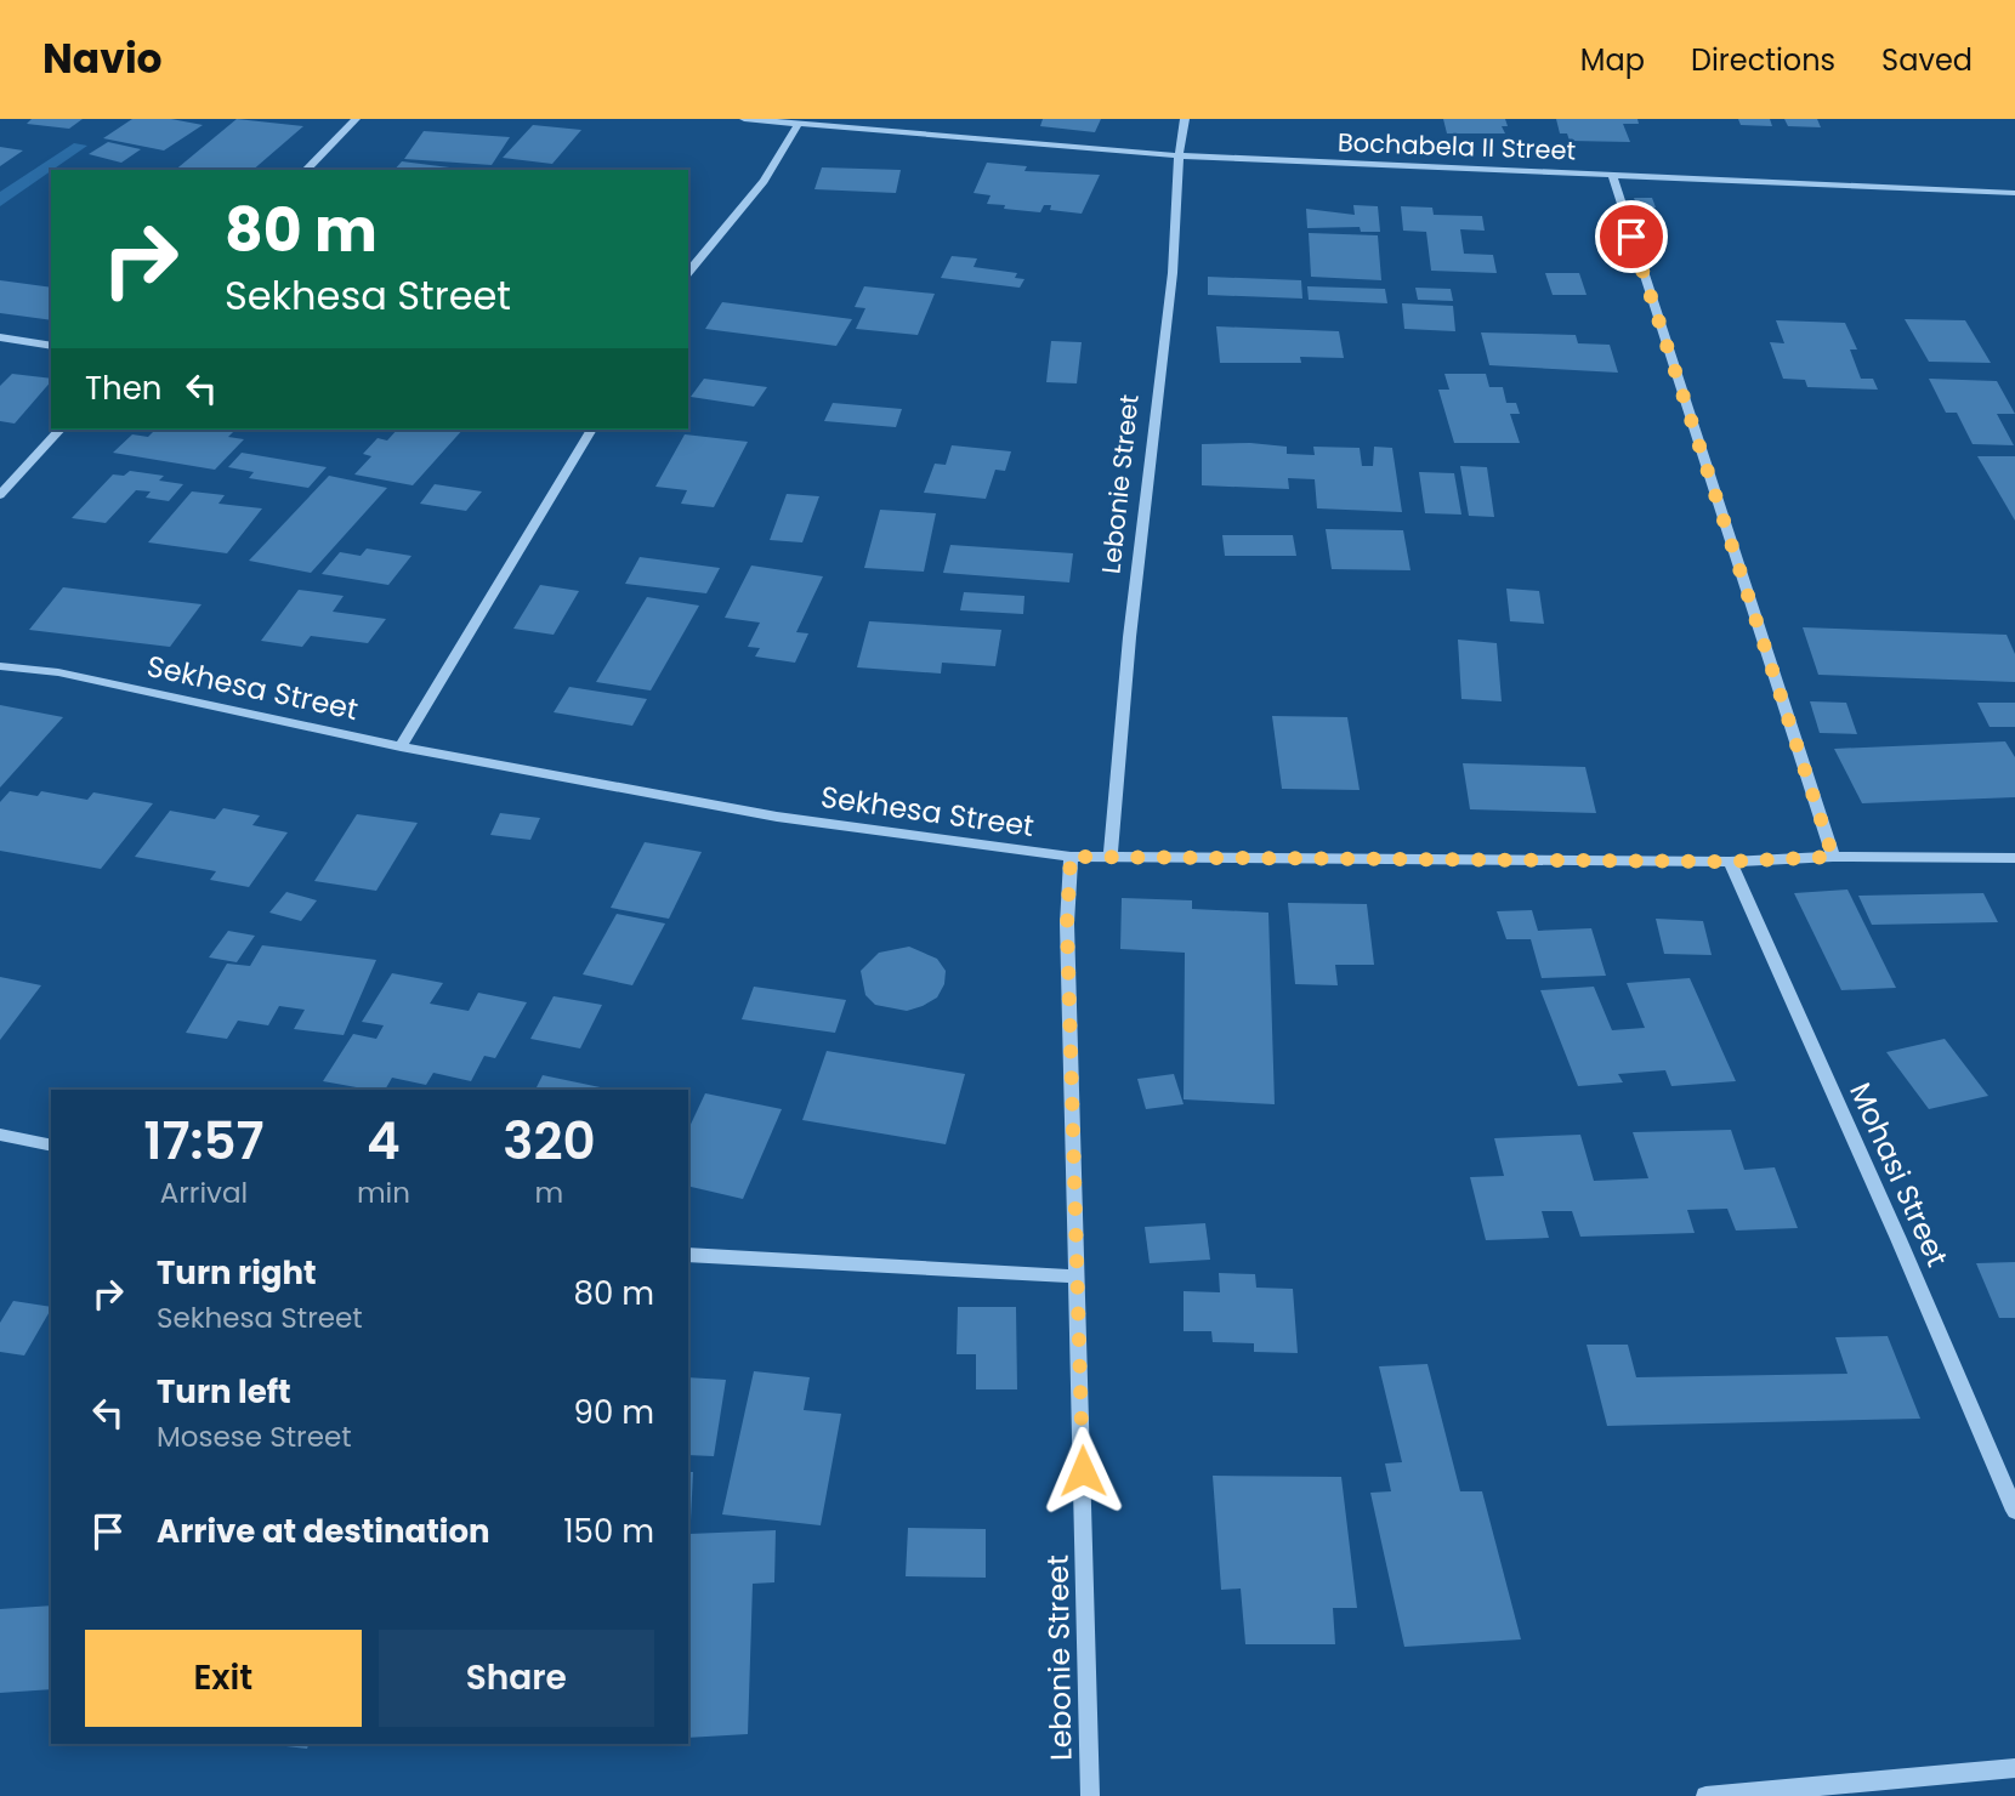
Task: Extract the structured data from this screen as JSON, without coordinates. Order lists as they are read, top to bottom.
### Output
{
  "streets": {
    "street": [
      "Bochabela II Street",
      "Lebonie Street",
      "Sekhesa Street",
      "Mohasi Street"
    ]
  },
  "crossings": [
    ["Bochabela II Street", "Lebonie Street"],
    ["Lebonie Street", "Sekhesa Street"],
    ["Sekhesa Street", "Mohasi Street"]
  ],
  "page": {
    "header": "Navio",
    "nav": ["Map", "Directions", "Saved"],
    "turn": ["80 m", "Sekhesa Street"],
    "then": "Then",
    "eta": [
      "17:57",
      "Arrival",
      "4",
      "min",
      "320",
      "m"
    ],
    "list": [
      {
        "name": "Turn right",
        "note": "Sekhesa Street",
        "value": "80 m"
      },
      {
        "name": "Turn left",
        "note": "Mosese Street",
        "value": "90 m"
      },
      {
        "name": "Arrive at destination",
        "value": "150 m"
      }
    ],
    "buttons": ["Exit", "Share"]
  }
}
